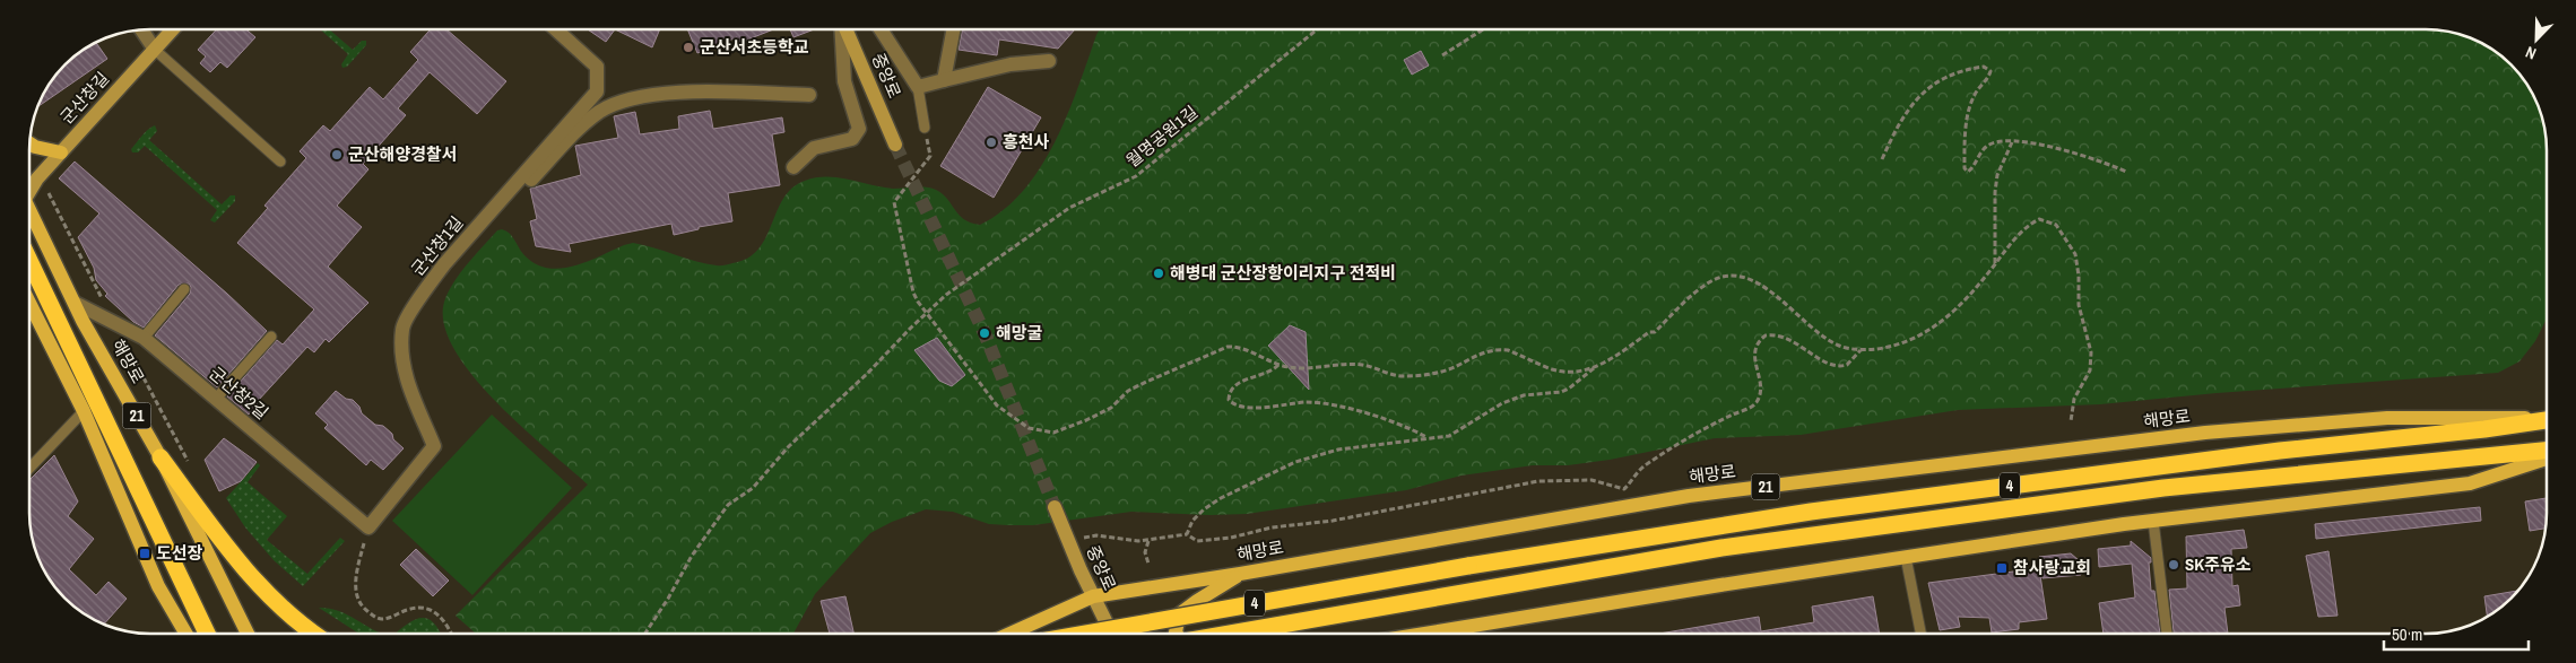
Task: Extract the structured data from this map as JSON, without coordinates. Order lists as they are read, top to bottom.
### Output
{
  "streets": {
    "highway": ["4"],
    "main road": ["해망로", "21"],
    "street": [
      "중앙로",
      "군산창길",
      "군산창1길",
      "군산창2길"
    ],
    "path": ["월명공원1길"]
  },
  "crossings": [
    ["중앙로", "해망로"],
    ["군산창1길", "군산창2길"],
    ["해망로", "군산창2길"]
  ],
  "places": {
    "other": [
      "군산서초등학교",
      "흥천사",
      "군산해양경찰서",
      "해병대 군산장항이리지구 전적비",
      "해망굴",
      "SK주유소"
    ],
    "transit": ["도선장", "참사랑교회"]
  },
  "scale_bar": "50 m",
  "north": "bottom left"
}
